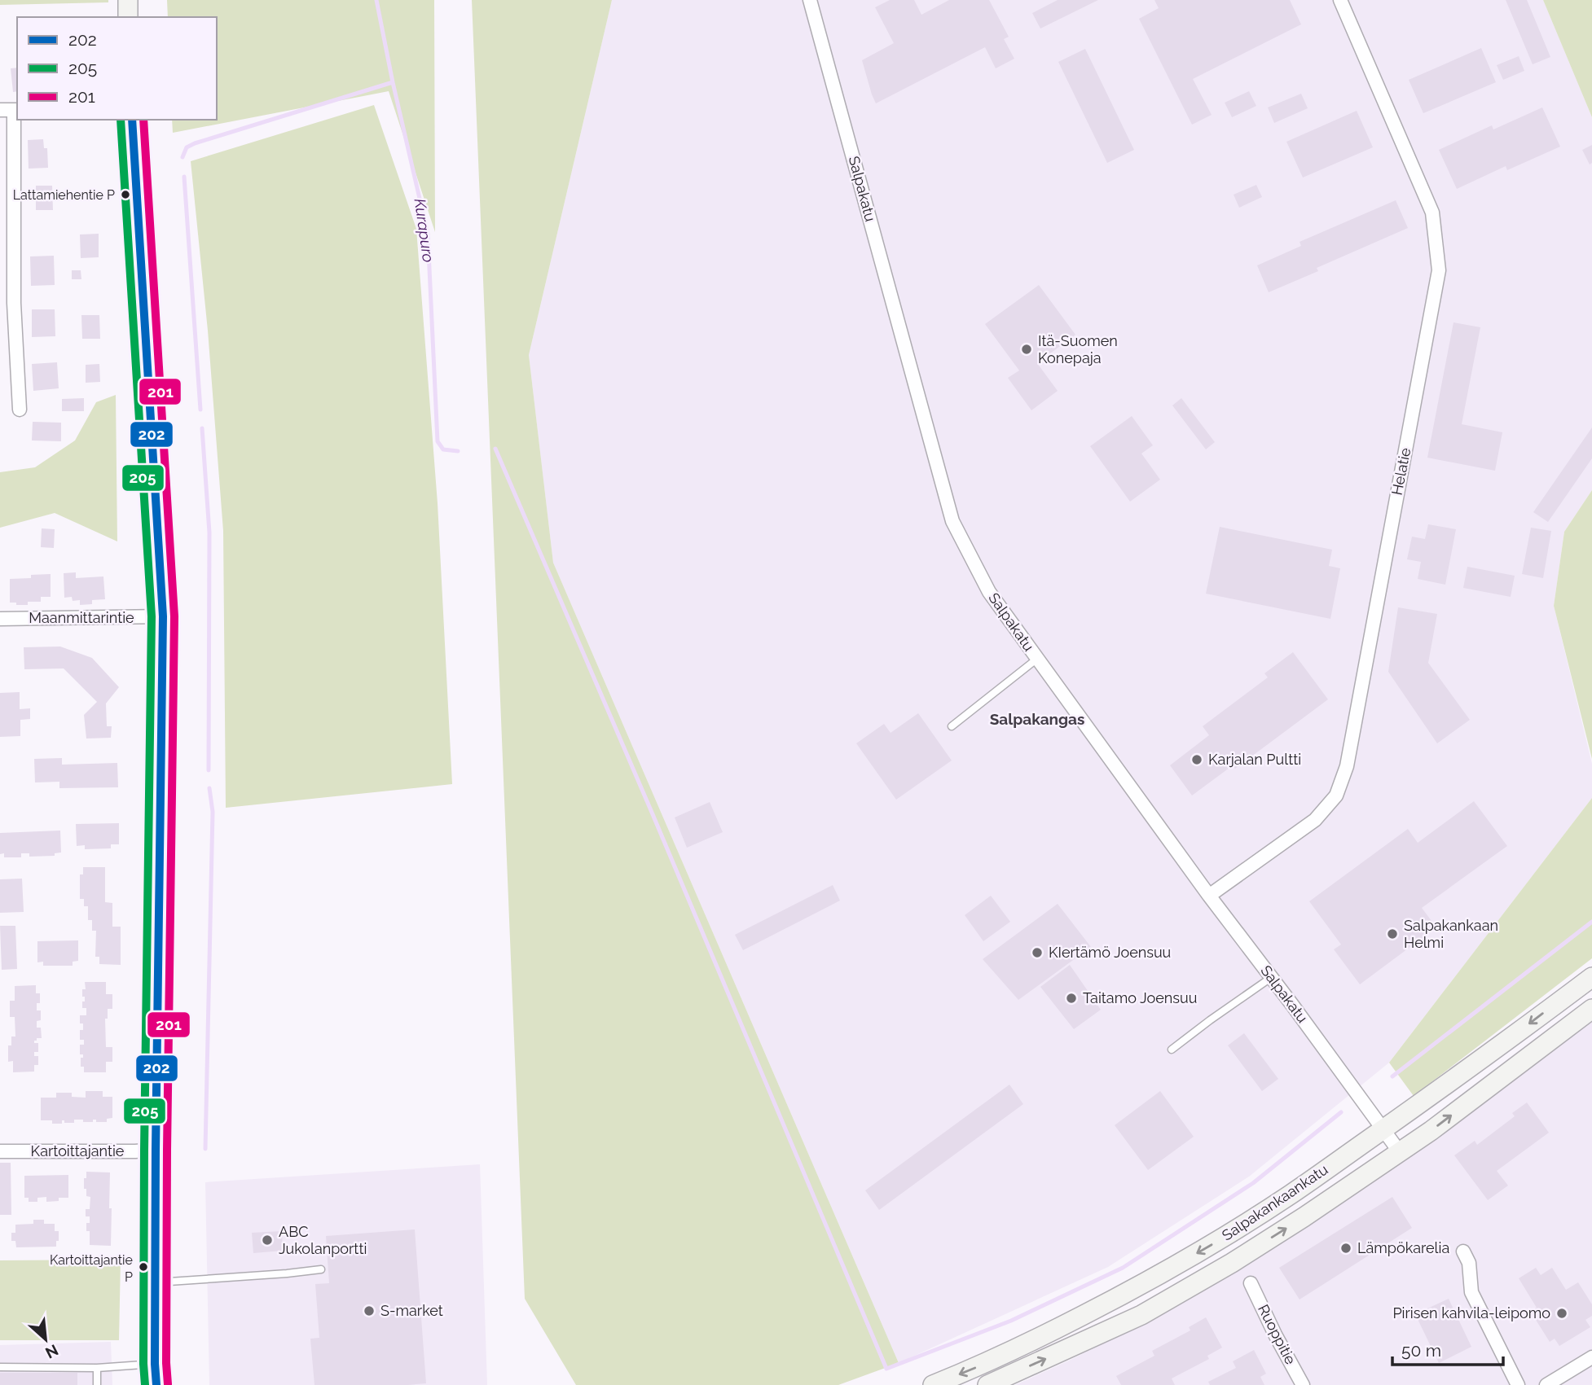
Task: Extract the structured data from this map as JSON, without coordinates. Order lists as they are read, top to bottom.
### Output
{
  "streets": {
    "main road": ["Salpakankaankatu"],
    "street": [
      "Salpakatu",
      "Helatie",
      "Maanmittarintie",
      "Kartoittajantie",
      "Ruoppitie"
    ]
  },
  "crossings": [
    ["Salpakatu", "Helatie"],
    ["Salpakatu", "Salpakankaankatu"]
  ],
  "districts": ["Salpakangas"],
  "water": ["Kurapuro"],
  "places": [
    "Lattamiehentie P",
    "Itä-Suomen Konepaja",
    "Karjalan Pultti",
    "Salpakankaan Helmi",
    "KIertämö Joensuu",
    "Taitamo Joensuu",
    "ABC Jukolanportti",
    "Lämpökarelia",
    "Kartoittajantie P",
    "S-market",
    "Pirisen kahvila-leipomo"
  ],
  "lines": ["transit line 202", "transit line 205", "transit line 201"],
  "legend": ["202", "205", "201"],
  "scale_bar": "50 m",
  "north": "bottom right"
}
